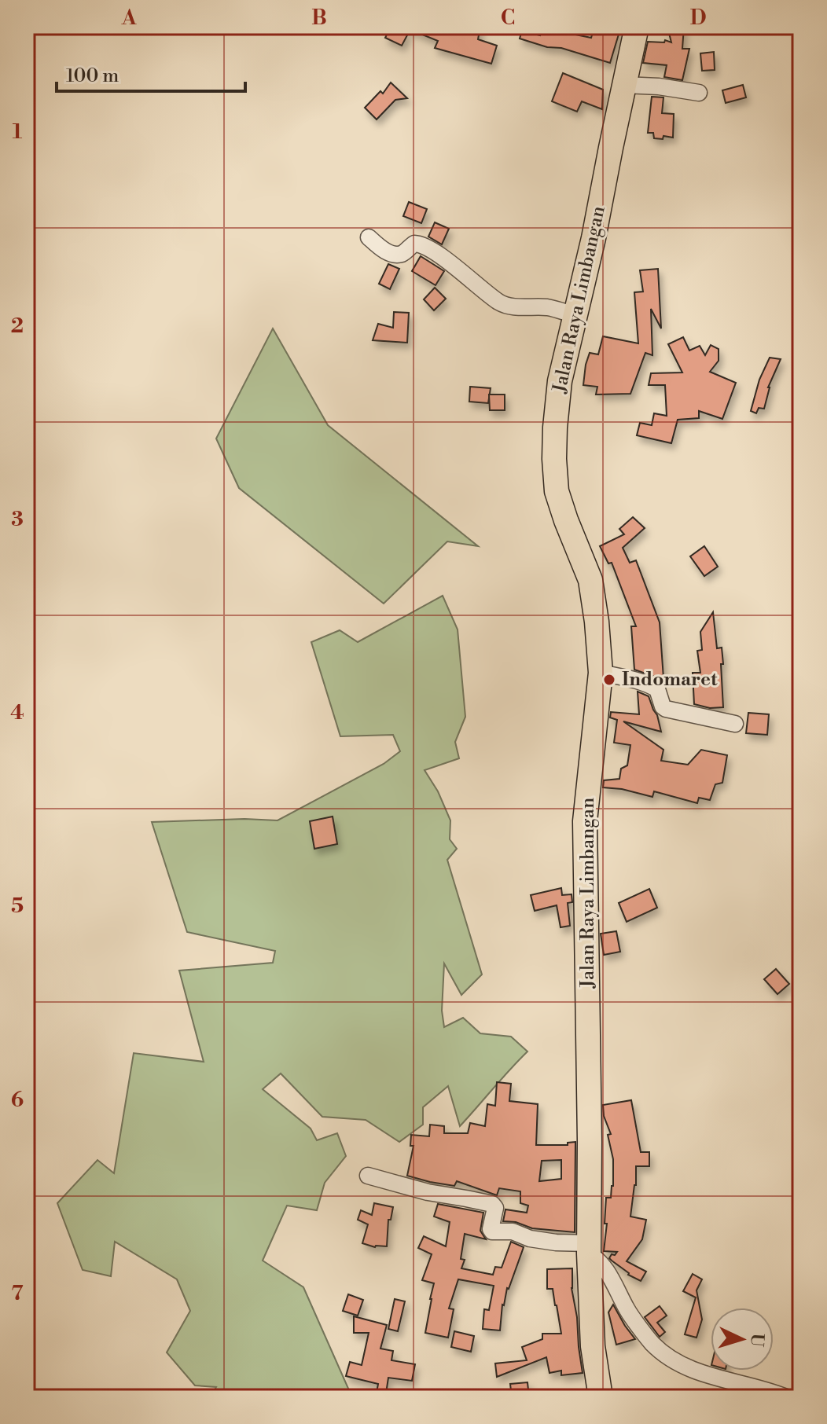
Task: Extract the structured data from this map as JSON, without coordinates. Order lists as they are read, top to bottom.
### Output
{
  "streets": {
    "highway": ["Jalan Raya Limbangan"]
  },
  "places": ["Indomaret"],
  "scale_bar": "100 m",
  "north": "right",
  "grid": {
    "columns": [
      "A",
      "B",
      "C",
      "D"
    ],
    "rows": [
      "1",
      "2",
      "3",
      "4",
      "5",
      "6",
      "7"
    ]
  }
}
